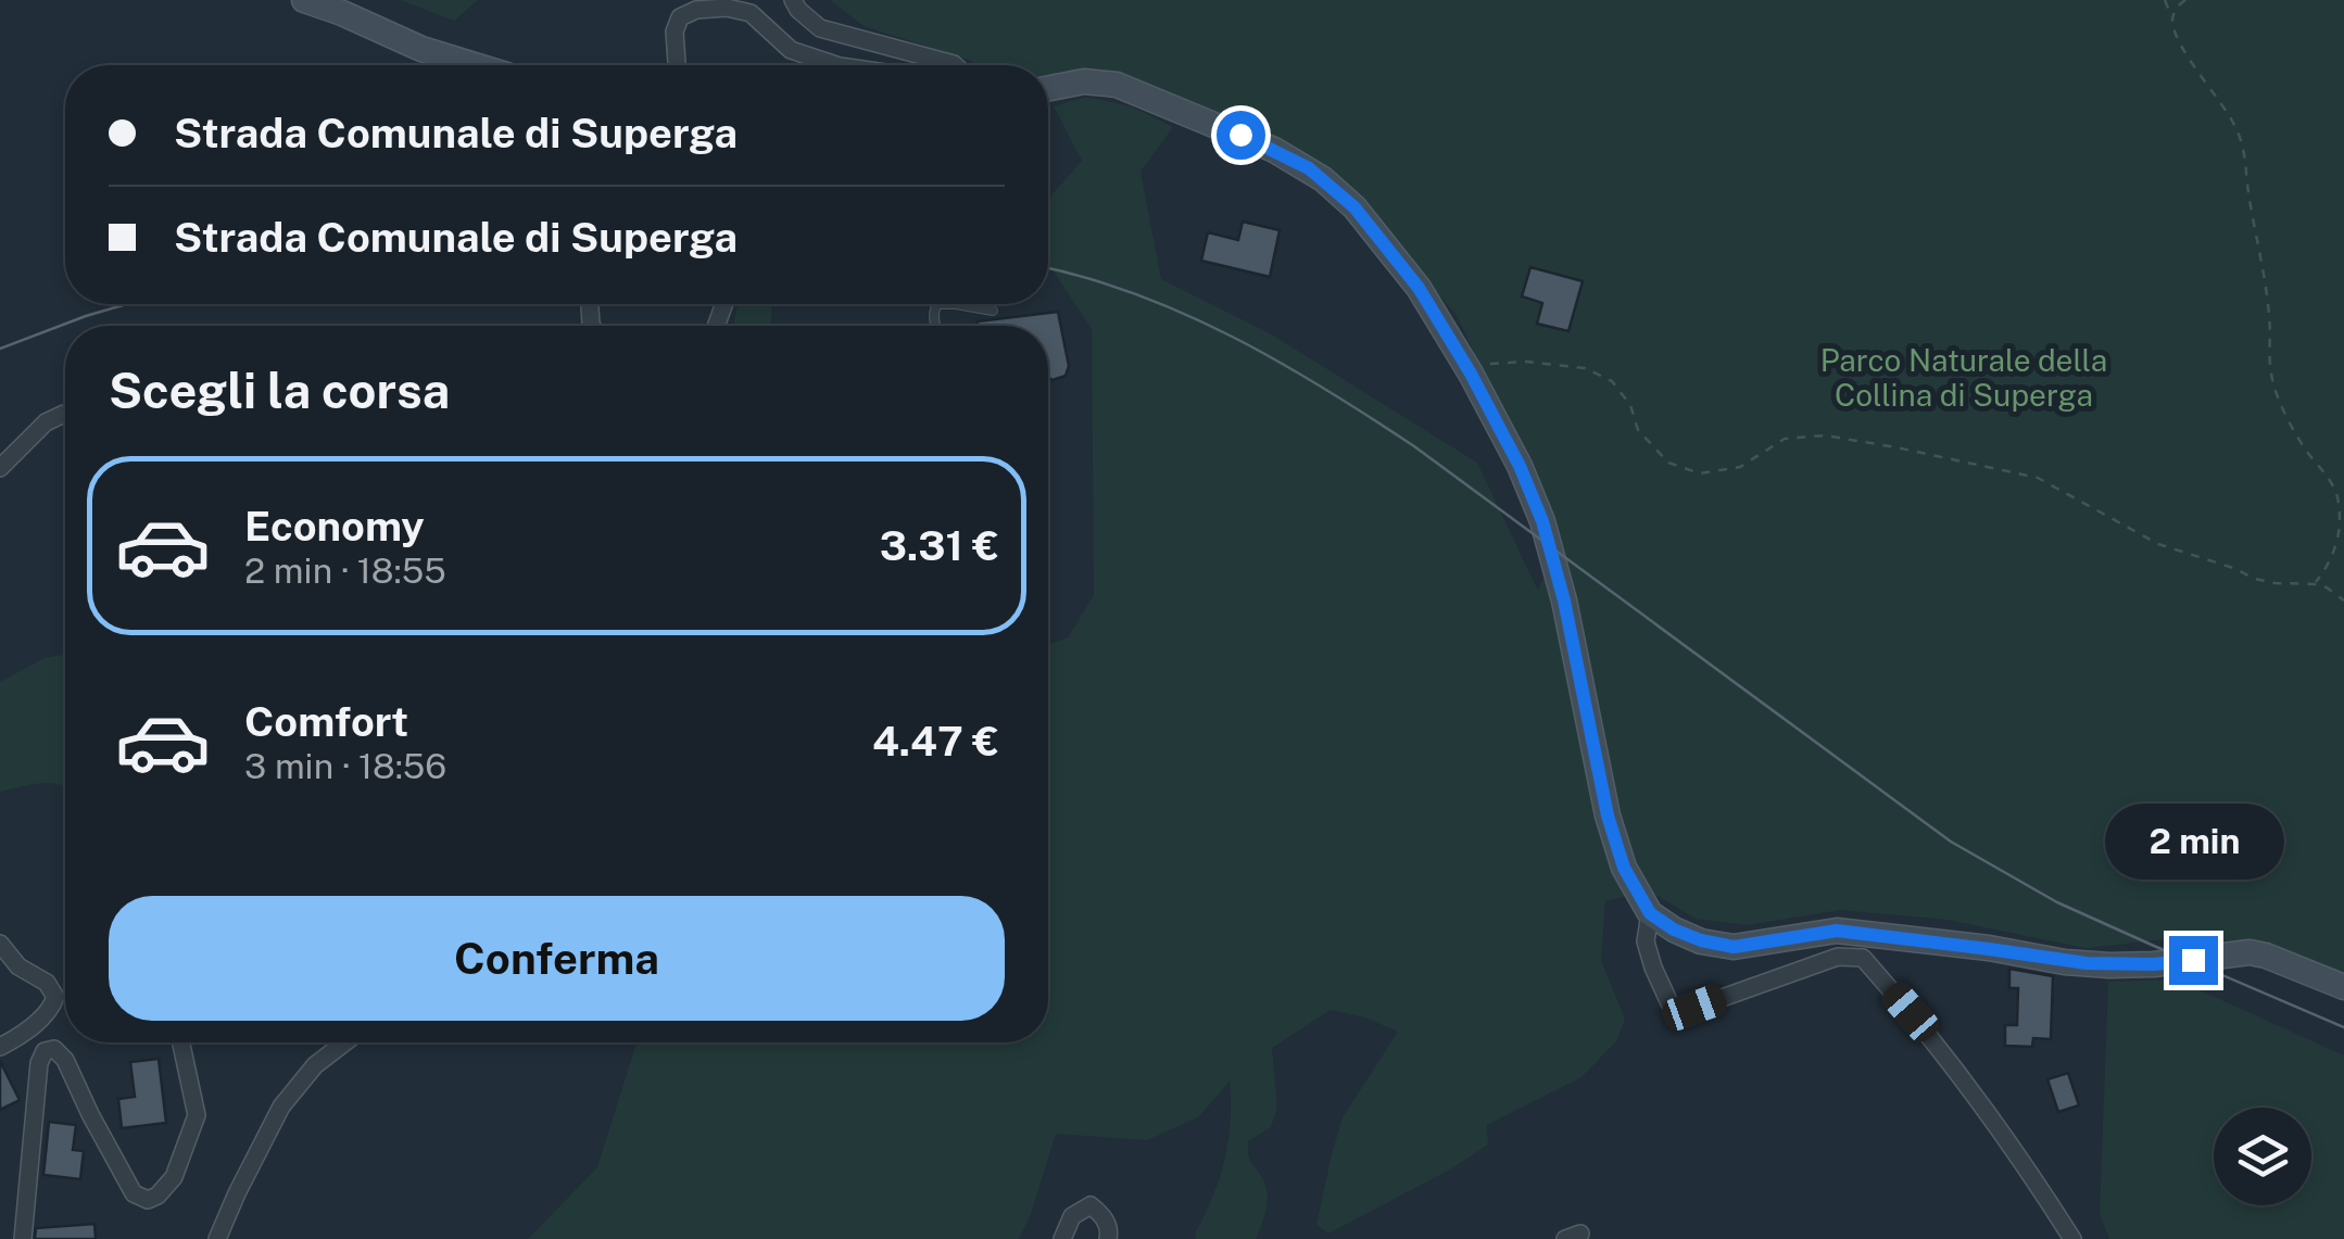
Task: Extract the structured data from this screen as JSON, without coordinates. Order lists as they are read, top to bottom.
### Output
{
  "parks": ["Parco Naturale della Collina di Superga"],
  "page": {
    "banner": ["Strada Comunale di Superga", "Strada Comunale di Superga"],
    "heading": "Scegli la corsa",
    "list": [
      {
        "name": "Economy",
        "note": "2 min · 18:55",
        "value": "3.31 €"
      },
      {
        "name": "Comfort",
        "note": "3 min · 18:56",
        "value": "4.47 €"
      }
    ],
    "bubble": "2 min",
    "buttons": "Conferma"
  }
}
